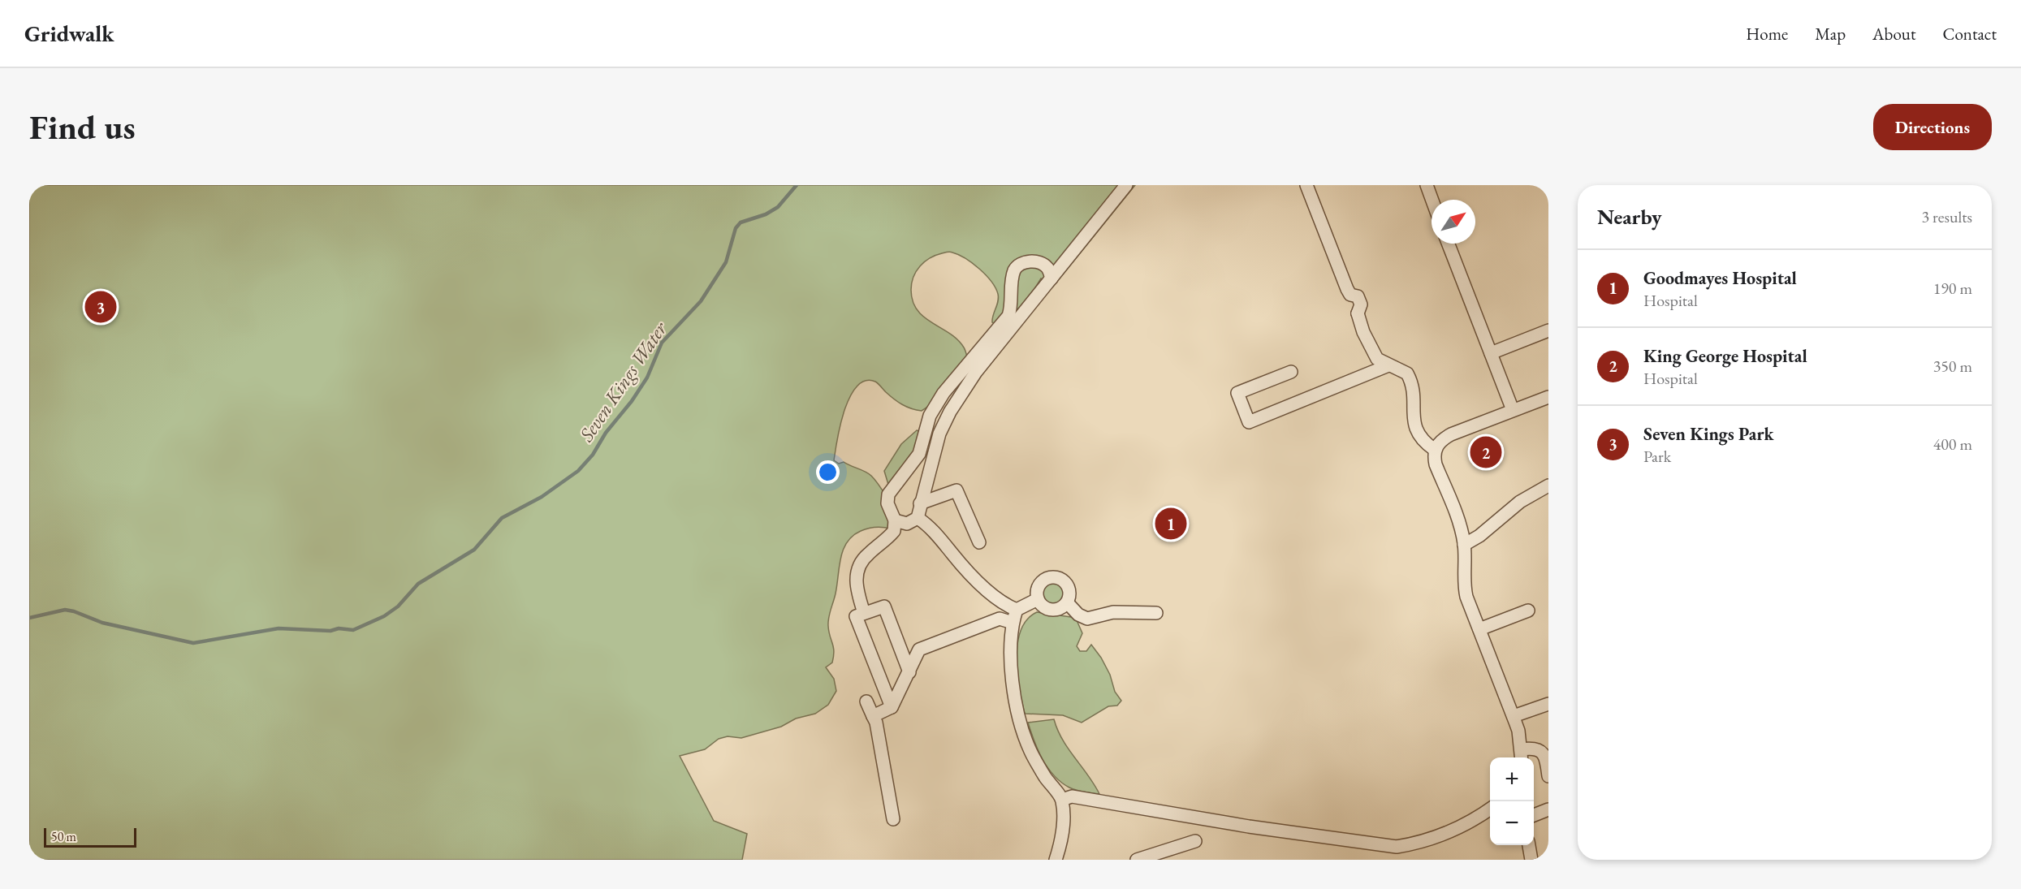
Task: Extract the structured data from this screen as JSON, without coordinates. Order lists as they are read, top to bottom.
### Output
{
  "water": ["Seven Kings Water"],
  "scale_bar": "50 m",
  "north": "top right",
  "page": {
    "header": "Gridwalk",
    "nav": [
      "Home",
      "Map",
      "About",
      "Contact"
    ],
    "buttons": "Directions",
    "title": "Find us",
    "heading": ["Nearby", "3 results"],
    "list": [
      {
        "mark": "1",
        "name": "Goodmayes Hospital",
        "note": "Hospital",
        "value": "190 m"
      },
      {
        "mark": "2",
        "name": "King George Hospital",
        "note": "Hospital",
        "value": "350 m"
      },
      {
        "mark": "3",
        "name": "Seven Kings Park",
        "note": "Park",
        "value": "400 m"
      }
    ],
    "pins": ["3", "2", "1"],
    "map_buttons": ["+", "−"],
    "scale": "50 m"
  }
}
